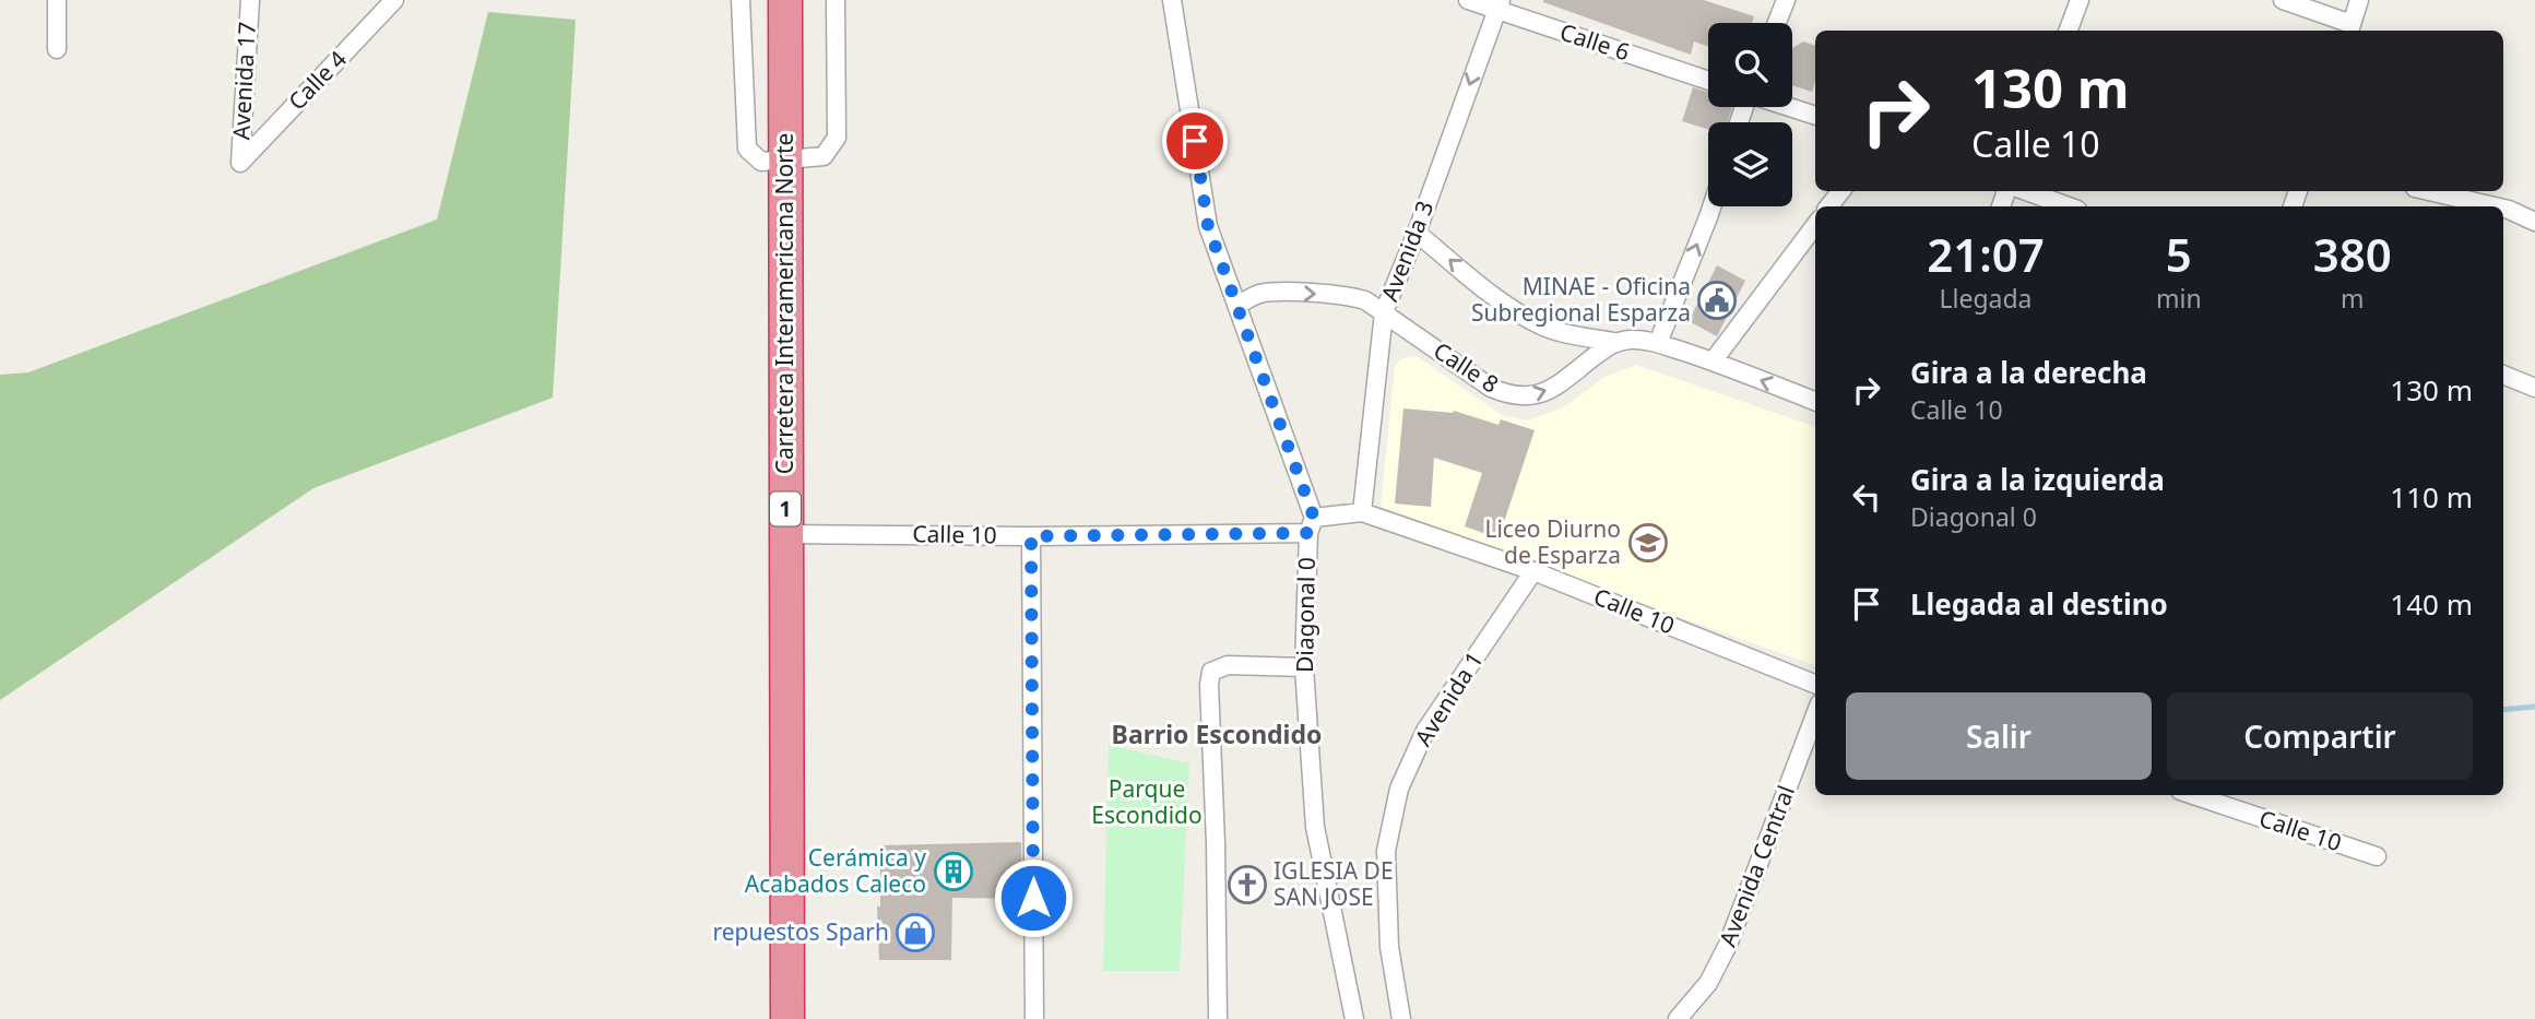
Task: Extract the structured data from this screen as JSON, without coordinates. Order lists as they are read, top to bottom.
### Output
{
  "streets": {
    "highway": ["Carretera Interamericana Norte", "1"],
    "street": [
      "Calle 6",
      "Avenida 17",
      "Calle 4",
      "Avenida 3",
      "Calle 8",
      "Calle 10",
      "Diagonal 0",
      "Avenida 1",
      "Avenida Central"
    ]
  },
  "crossings": [
    ["Calle 6", "Avenida 3"],
    ["Avenida 17", "Calle 4"],
    ["Avenida 3", "Calle 8"],
    ["Avenida 3", "Calle 10"],
    ["Carretera Interamericana Norte", "Calle 10"],
    ["Calle 8", "Diagonal 0"],
    ["Calle 10", "Diagonal 0"],
    ["Calle 10", "Avenida 1"]
  ],
  "one_way": ["Avenida 3", "Calle 8"],
  "districts": ["Barrio Escondido"],
  "parks": ["Parque Escondido"],
  "places": {
    "public building": ["MINAE - Oficina Subregional Esparza"],
    "school or university": ["Liceo Diurno de Esparza"],
    "building": ["Cerámica y Acabados Caleco"],
    "church": ["IGLESIA DE SAN JOSE"],
    "shop": ["repuestos Sparh"]
  },
  "page": {
    "turn": ["130 m", "Calle 10"],
    "eta": [
      "21:07",
      "Llegada",
      "5",
      "min",
      "380",
      "m"
    ],
    "list": [
      {
        "name": "Gira a la derecha",
        "note": "Calle 10",
        "value": "130 m"
      },
      {
        "name": "Gira a la izquierda",
        "note": "Diagonal 0",
        "value": "110 m"
      },
      {
        "name": "Llegada al destino",
        "value": "140 m"
      }
    ],
    "buttons": ["Salir", "Compartir"]
  }
}
